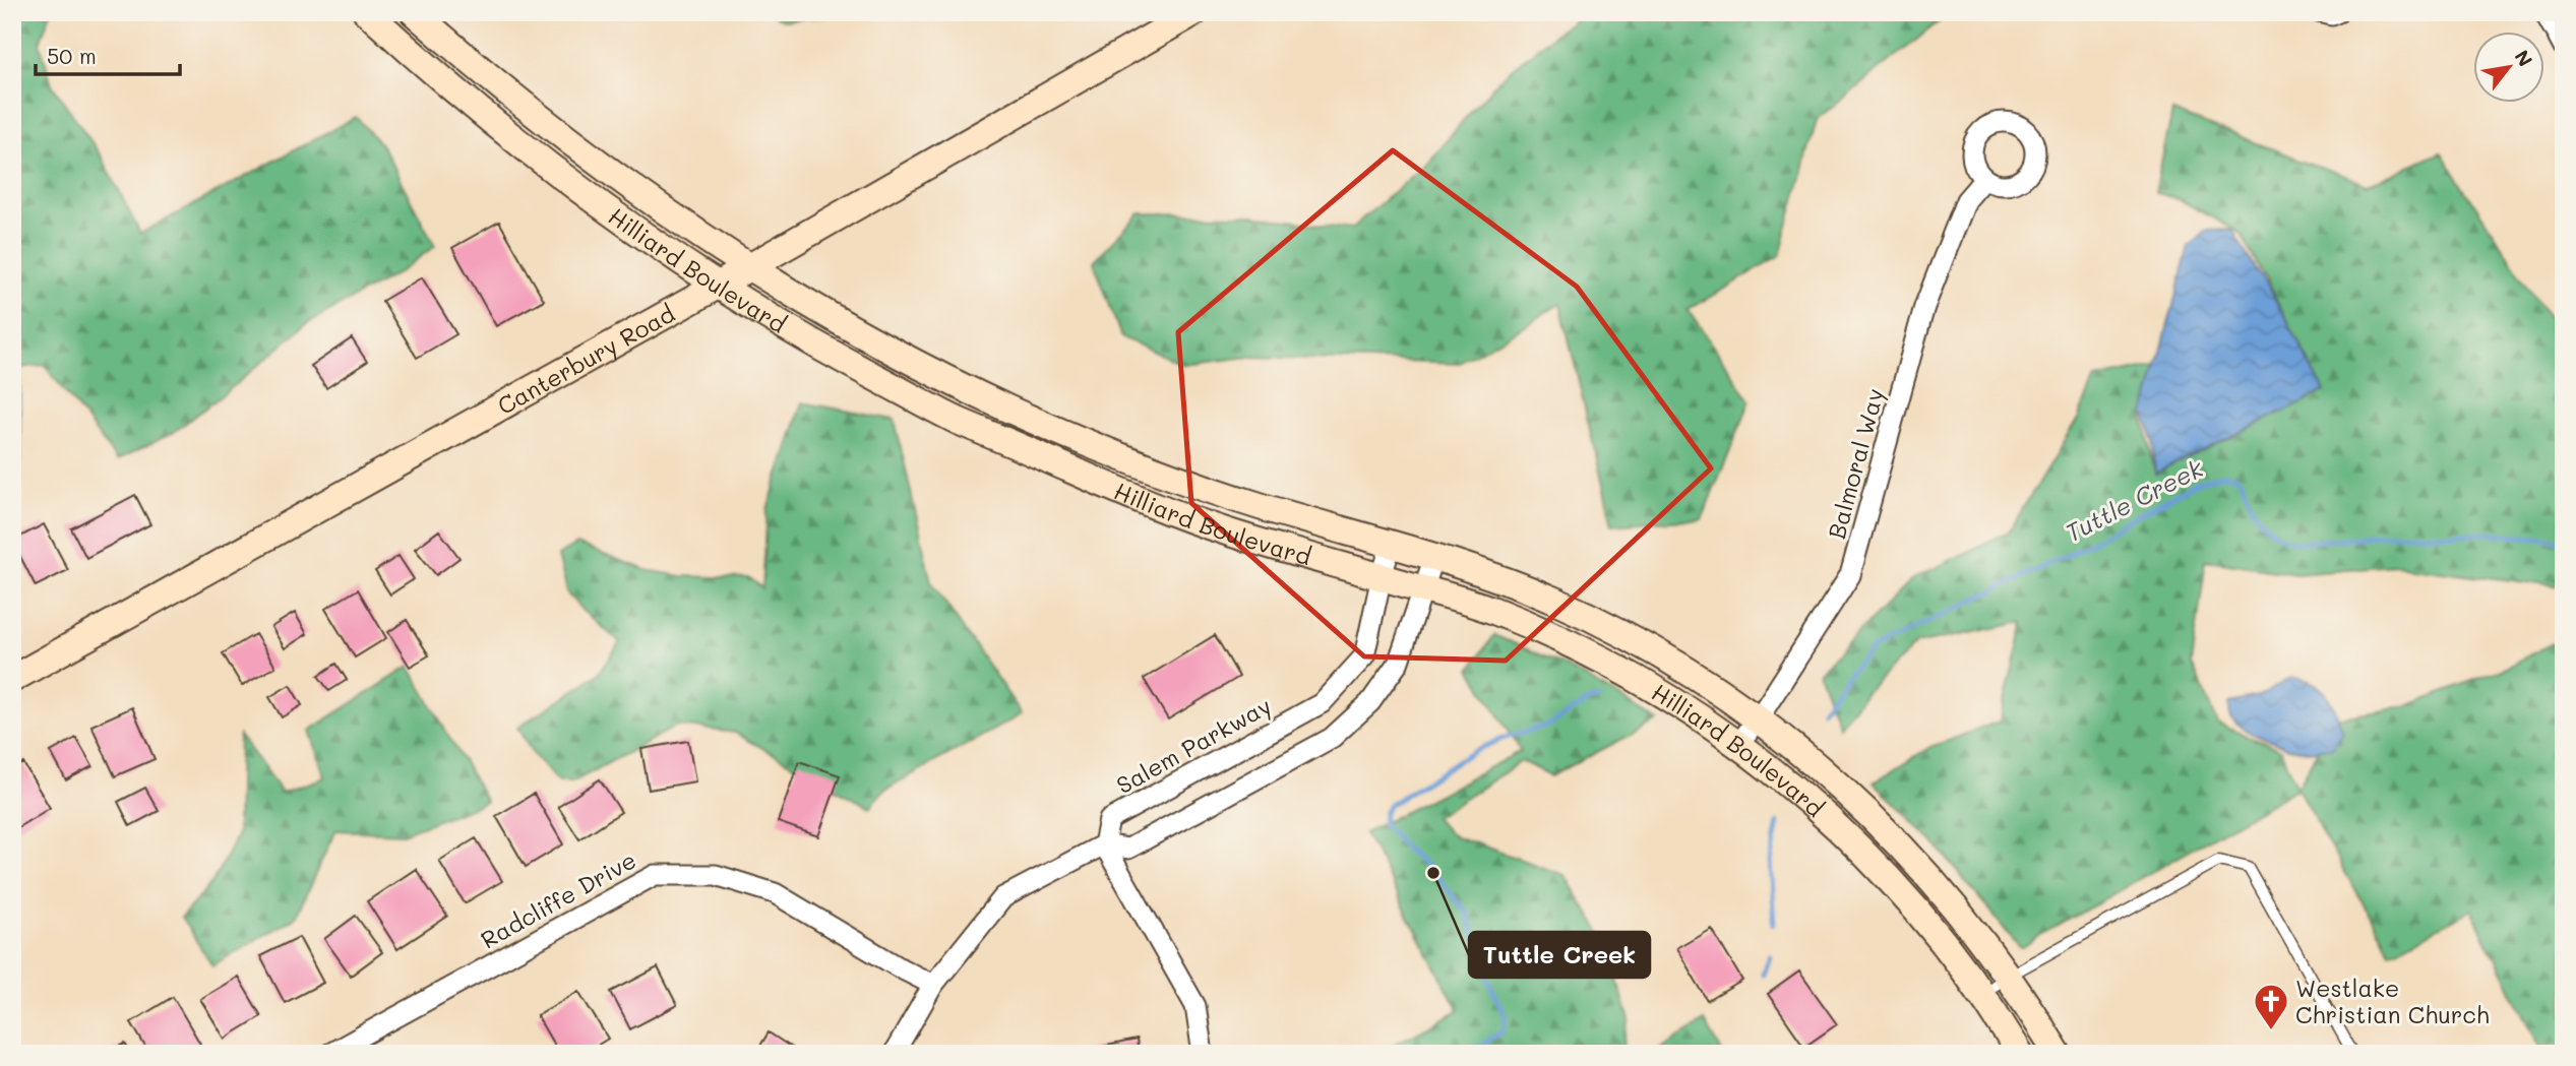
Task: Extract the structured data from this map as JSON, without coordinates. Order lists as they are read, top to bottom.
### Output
{
  "streets": {
    "main road": ["Hilliard Boulevard", "Canterbury Road"],
    "street": ["Balmoral Way", "Salem Parkway", "Radcliffe Drive"]
  },
  "crossings": [
    ["Hilliard Boulevard", "Canterbury Road"],
    ["Hilliard Boulevard", "Balmoral Way"],
    ["Hilliard Boulevard", "Salem Parkway"]
  ],
  "water": ["Tuttle Creek"],
  "places": {
    "other": ["Tuttle Creek"],
    "church": ["Westlake Christian Church"]
  },
  "scale_bar": "50 m",
  "north": "top right"
}
